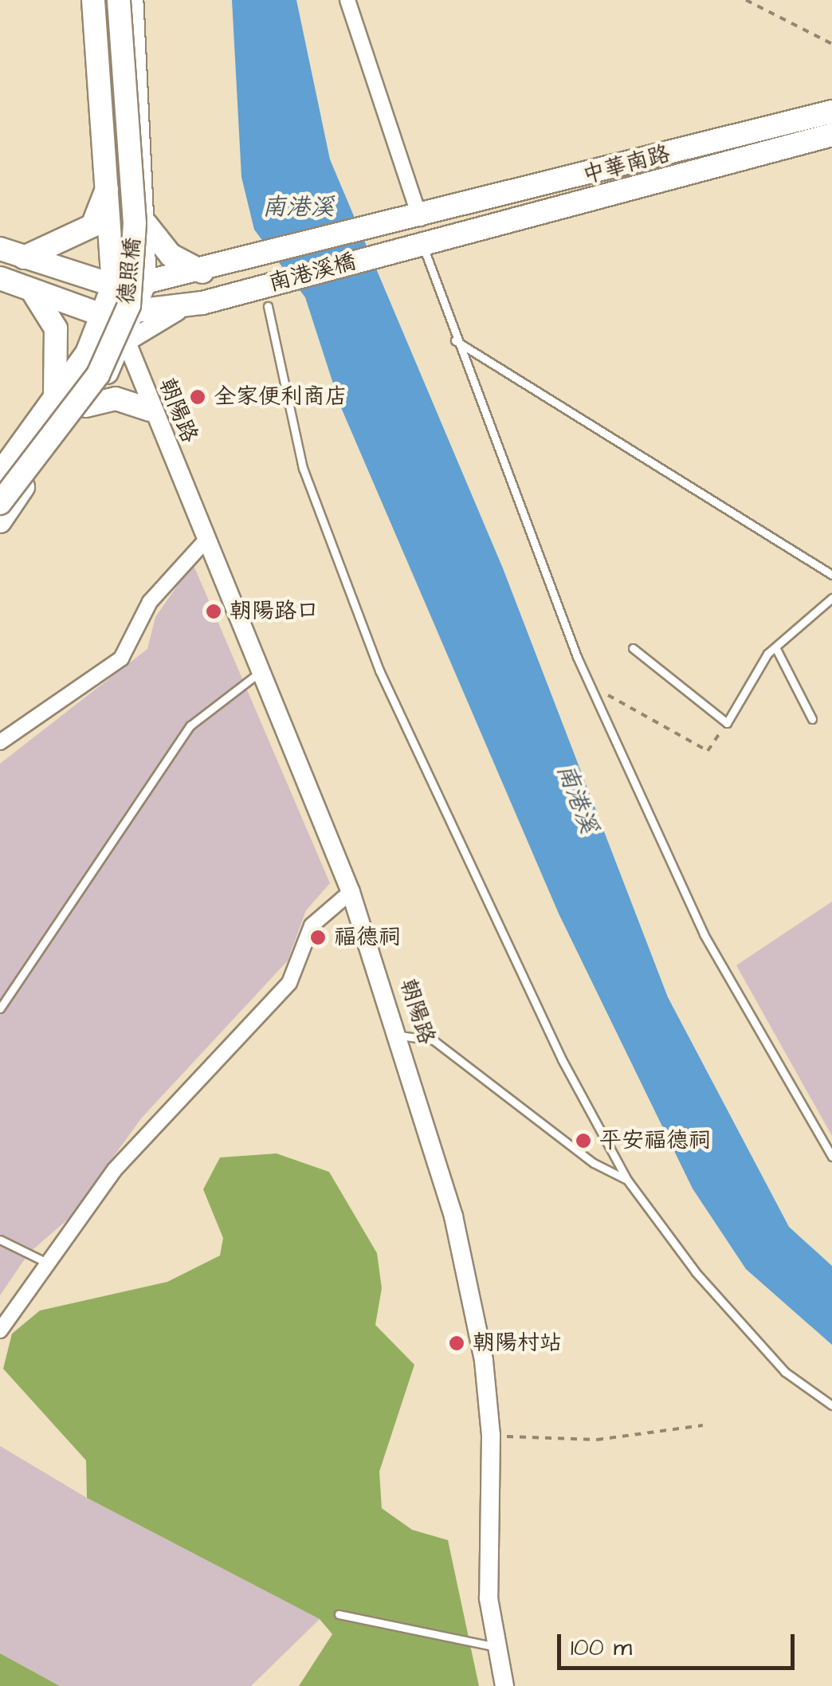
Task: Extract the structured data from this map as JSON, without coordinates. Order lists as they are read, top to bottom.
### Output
{
  "streets": {
    "main road": ["中華南路", "德照橋", "南港溪橋"],
    "street": ["朝陽路"]
  },
  "crossings": [
    ["中華南路", "南港溪橋"]
  ],
  "water": ["南港溪"],
  "places": [
    "全家便利商店",
    "朝陽路口",
    "福德祠",
    "平安福德祠",
    "朝陽村站"
  ],
  "scale_bar": "100 m"
}
